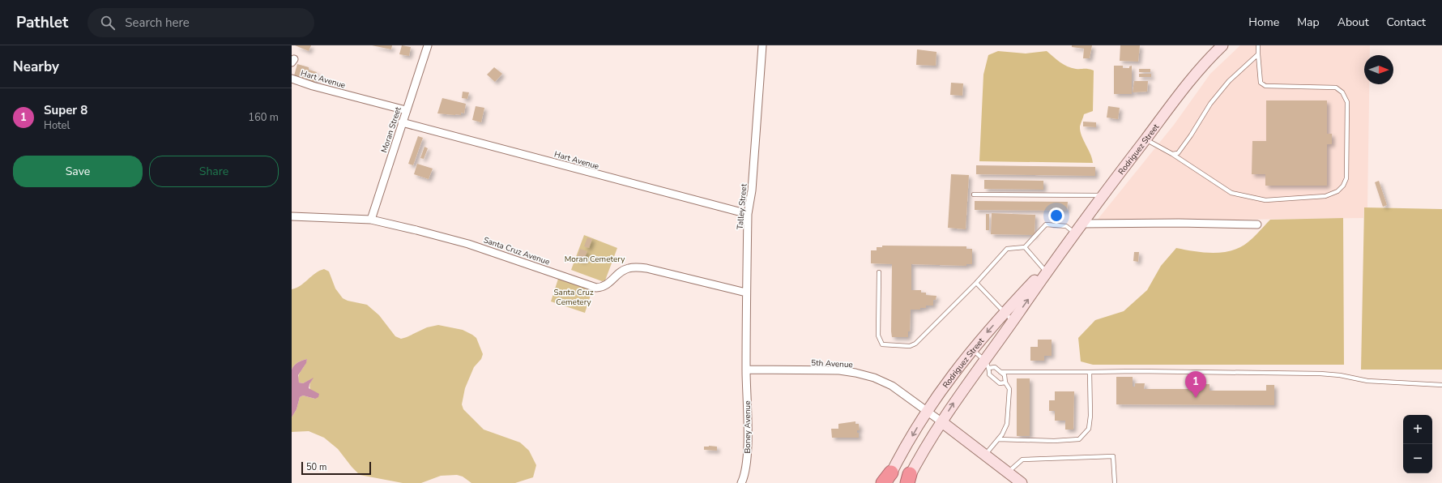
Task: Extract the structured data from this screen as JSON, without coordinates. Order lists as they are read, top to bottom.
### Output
{
  "streets": {
    "main road": ["Rodriguez Street"],
    "street": [
      "Hart Avenue",
      "Moran Street",
      "Talley Street",
      "Santa Cruz Avenue",
      "5th Avenue",
      "Boney Avenue"
    ]
  },
  "crossings": [
    ["Hart Avenue", "Moran Street"],
    ["Hart Avenue", "Talley Street"],
    ["Moran Street", "Santa Cruz Avenue"],
    ["Rodriguez Street", "5th Avenue"],
    ["Talley Street", "Santa Cruz Avenue"],
    ["Talley Street", "5th Avenue"],
    ["Talley Street", "Boney Avenue"],
    ["5th Avenue", "Boney Avenue"]
  ],
  "parks": ["Moran Cemetery", "Santa Cruz Cemetery"],
  "scale_bar": "50 m",
  "north": "right",
  "page": {
    "header": "Pathlet",
    "search": "Search here",
    "nav": [
      "Home",
      "Map",
      "About",
      "Contact"
    ],
    "heading": "Nearby",
    "list": [
      {
        "mark": "1",
        "name": "Super 8",
        "note": "Hotel",
        "value": "160 m"
      }
    ],
    "buttons": ["Save", "Share"],
    "pins": "1",
    "map_buttons": ["+", "−"],
    "scale": "50 m"
  }
}
